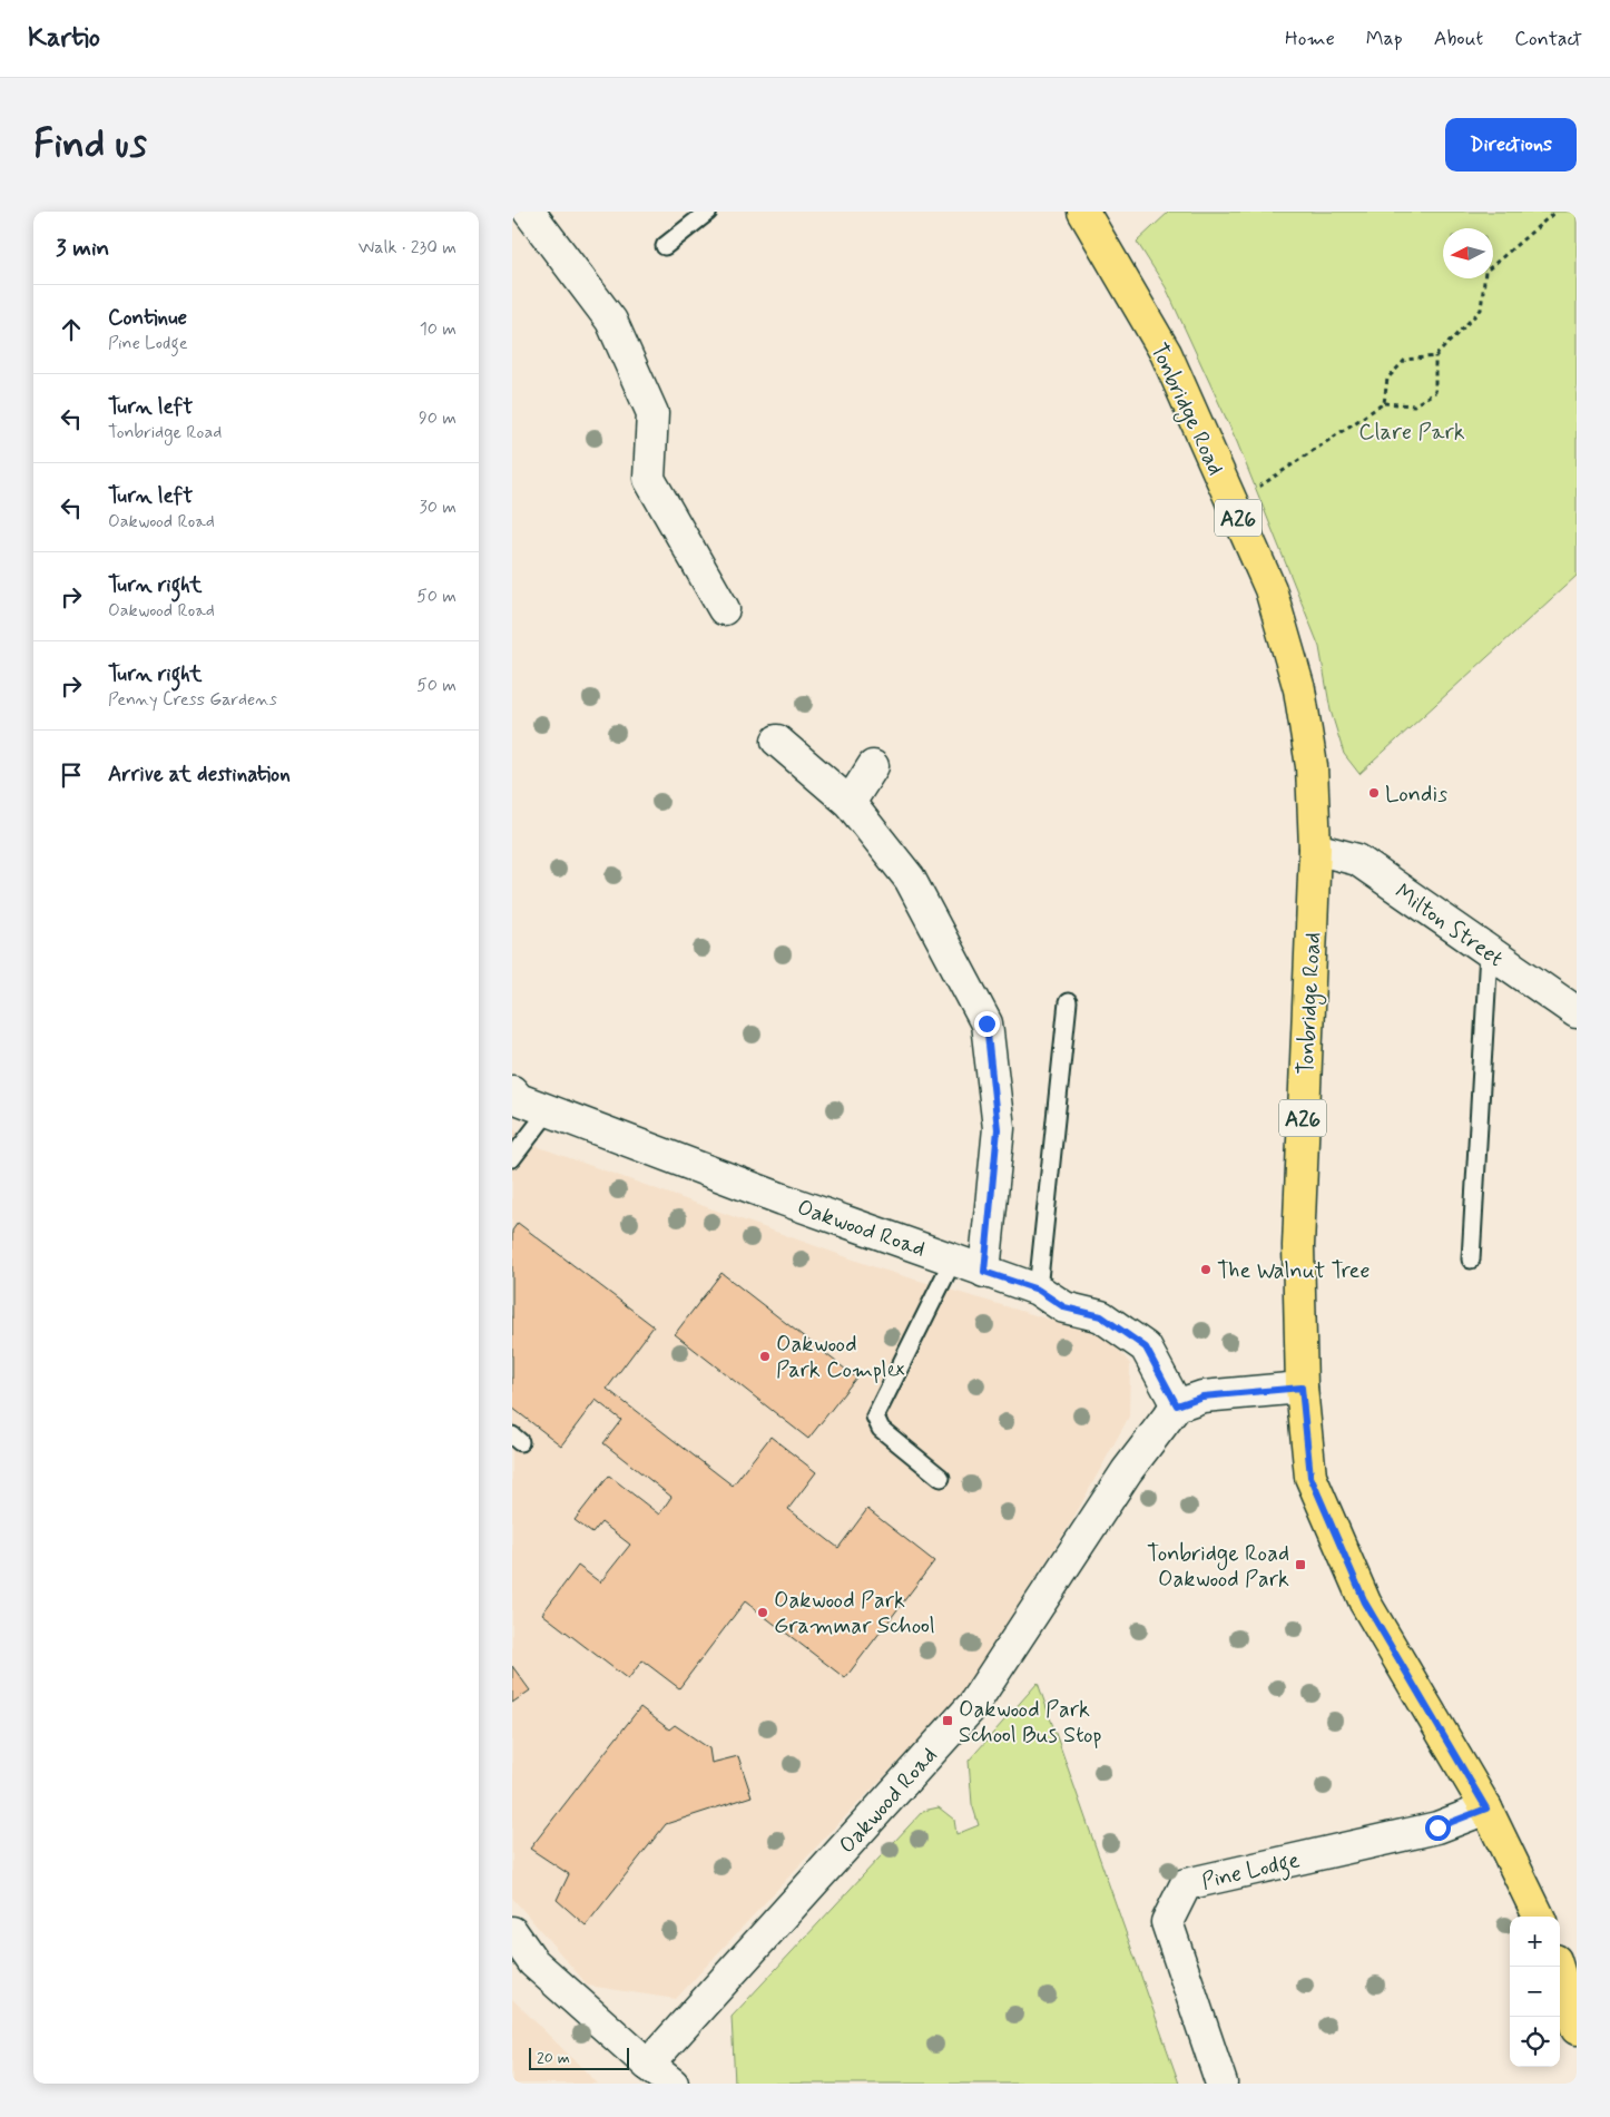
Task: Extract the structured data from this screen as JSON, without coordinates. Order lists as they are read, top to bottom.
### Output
{
  "streets": {
    "main road": ["Tonbridge Road", "A26"],
    "street": ["Milton Street", "Oakwood Road", "Pine Lodge"]
  },
  "crossings": [
    ["Tonbridge Road", "Milton Street"],
    ["Tonbridge Road", "Pine Lodge"]
  ],
  "parks": ["Clare Park"],
  "places": {
    "other": [
      "Londis",
      "The Walnut Tree",
      "Oakwood Park Complex",
      "Oakwood Park Grammar School"
    ],
    "transit": ["Tonbridge Road Oakwood Park", "Oakwood Park School Bus Stop"]
  },
  "scale_bar": "20 m",
  "north": "left",
  "page": {
    "header": "Kartio",
    "nav": [
      "Home",
      "Map",
      "About",
      "Contact"
    ],
    "buttons": "Directions",
    "title": "Find us",
    "heading": ["3 min", "Walk · 230 m"],
    "list": [
      ["Continue", "Pine Lodge", "10 m"],
      ["Turn left", "Tonbridge Road", "90 m"],
      ["Turn left", "Oakwood Road", "30 m"],
      ["Turn right", "Oakwood Road", "50 m"],
      ["Turn right", "Penny Cress Gardens", "50 m"],
      "Arrive at destination"
    ],
    "map_buttons": ["+", "−"],
    "scale": "20 m"
  }
}
